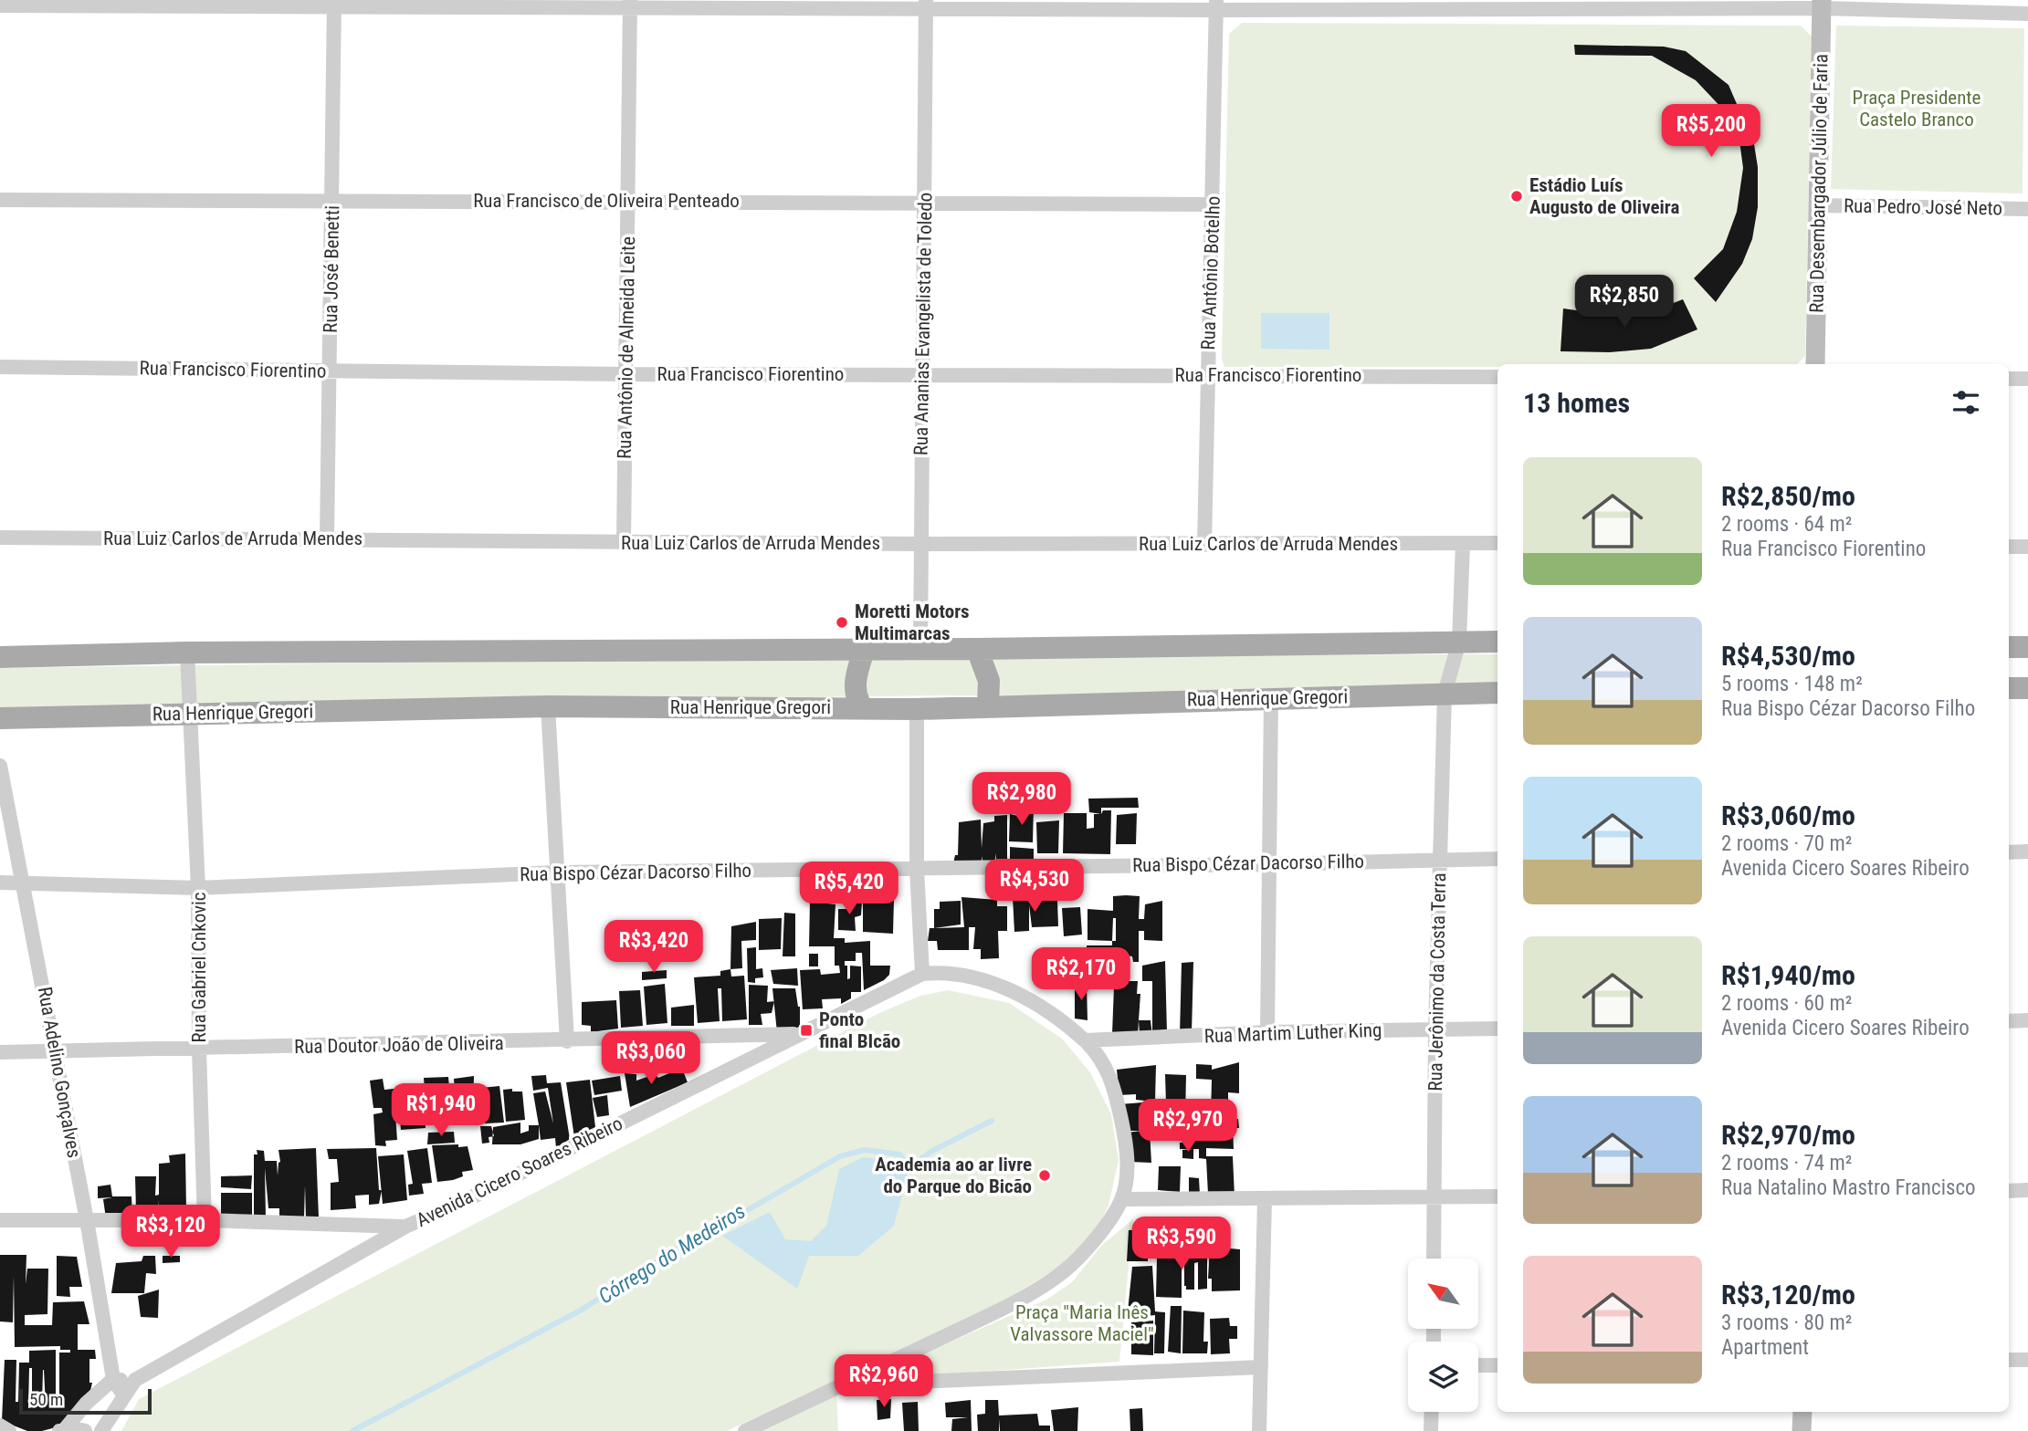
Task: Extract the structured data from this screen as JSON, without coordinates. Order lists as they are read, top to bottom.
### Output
{
  "streets": {
    "main road": ["Rua Henrique Gregori"],
    "street": [
      "Rua Desembargador Júlio de Faria",
      "Rua Francisco de Oliveira Penteado",
      "Rua Pedro José Neto",
      "Rua José Benetti",
      "Rua Antônio Botelho",
      "Rua Ananias Evangelista de Toledo",
      "Rua Antônio de Almeida Leite",
      "Rua Francisco Fiorentino",
      "Rua Luiz Carlos de Arruda Mendes",
      "Rua Bispo Cézar Dacorso Filho",
      "Rua Gabriel Cnkovic",
      "Rua Jerônimo da Costa Terra",
      "Rua Martim Luther King",
      "Rua Doutor João de Oliveira",
      "Rua Adelino Gonçalves",
      "Avenida Cicero Soares Ribeiro"
    ]
  },
  "crossings": [
    ["Rua Desembargador Júlio de Faria", "Rua Pedro José Neto"],
    ["Rua Francisco de Oliveira Penteado", "Rua José Benetti"],
    ["Rua Francisco de Oliveira Penteado", "Rua Antônio Botelho"],
    ["Rua Francisco de Oliveira Penteado", "Rua Ananias Evangelista de Toledo"],
    ["Rua Francisco de Oliveira Penteado", "Rua Antônio de Almeida Leite"],
    ["Rua José Benetti", "Rua Francisco Fiorentino"],
    ["Rua José Benetti", "Rua Luiz Carlos de Arruda Mendes"],
    ["Rua Antônio Botelho", "Rua Francisco Fiorentino"],
    ["Rua Antônio Botelho", "Rua Luiz Carlos de Arruda Mendes"],
    ["Rua Ananias Evangelista de Toledo", "Rua Francisco Fiorentino"],
    ["Rua Ananias Evangelista de Toledo", "Rua Luiz Carlos de Arruda Mendes"],
    ["Rua Antônio de Almeida Leite", "Rua Francisco Fiorentino"],
    ["Rua Antônio de Almeida Leite", "Rua Luiz Carlos de Arruda Mendes"],
    ["Rua Luiz Carlos de Arruda Mendes", "Rua Jerônimo da Costa Terra"],
    ["Rua Henrique Gregori", "Rua Gabriel Cnkovic"],
    ["Rua Henrique Gregori", "Rua Jerônimo da Costa Terra"],
    ["Rua Bispo Cézar Dacorso Filho", "Rua Gabriel Cnkovic"],
    ["Rua Bispo Cézar Dacorso Filho", "Rua Jerônimo da Costa Terra"],
    ["Rua Bispo Cézar Dacorso Filho", "Rua Adelino Gonçalves"],
    ["Rua Gabriel Cnkovic", "Rua Doutor João de Oliveira"],
    ["Rua Jerônimo da Costa Terra", "Rua Martim Luther King"],
    ["Rua Martim Luther King", "Avenida Cicero Soares Ribeiro"],
    ["Rua Doutor João de Oliveira", "Rua Adelino Gonçalves"],
    ["Rua Doutor João de Oliveira", "Avenida Cicero Soares Ribeiro"]
  ],
  "water": ["Córrego do Medeiros"],
  "parks": ["Praça Presidente Castelo Branco", "Praça \"Maria Inês Valvassore Maciel\""],
  "places": {
    "other": ["Estádio Luís Augusto de Oliveira", "Moretti Motors Multimarcas", "Academia ao ar livre do Parque do Bicão"],
    "transit": ["Ponto final BIcão"]
  },
  "scale_bar": "50 m",
  "north": "top left",
  "page": {
    "price": [
      "R$5,200",
      "R$2,850",
      "R$2,980",
      "R$4,530",
      "R$5,420",
      "R$3,420",
      "R$2,170",
      "R$3,060",
      "R$1,940",
      "R$2,970",
      "R$3,120",
      "R$3,590",
      "R$2,960"
    ],
    "heading": "13 homes",
    "list": [
      {
        "name": "R$2,850/mo",
        "note": "2 rooms · 64 m² · Rua Francisco Fiorentino"
      },
      {
        "name": "R$4,530/mo",
        "note": "5 rooms · 148 m² · Rua Bispo Cézar Dacorso Filho"
      },
      {
        "name": "R$3,060/mo",
        "note": "2 rooms · 70 m² · Avenida Cicero Soares Ribeiro"
      },
      {
        "name": "R$1,940/mo",
        "note": "2 rooms · 60 m² · Avenida Cicero Soares Ribeiro"
      },
      {
        "name": "R$2,970/mo",
        "note": "2 rooms · 74 m² · Rua Natalino Mastro Francisco"
      },
      {
        "name": "R$3,120/mo",
        "note": "3 rooms · 80 m² · Apartment"
      }
    ],
    "scale": "50 m"
  }
}
